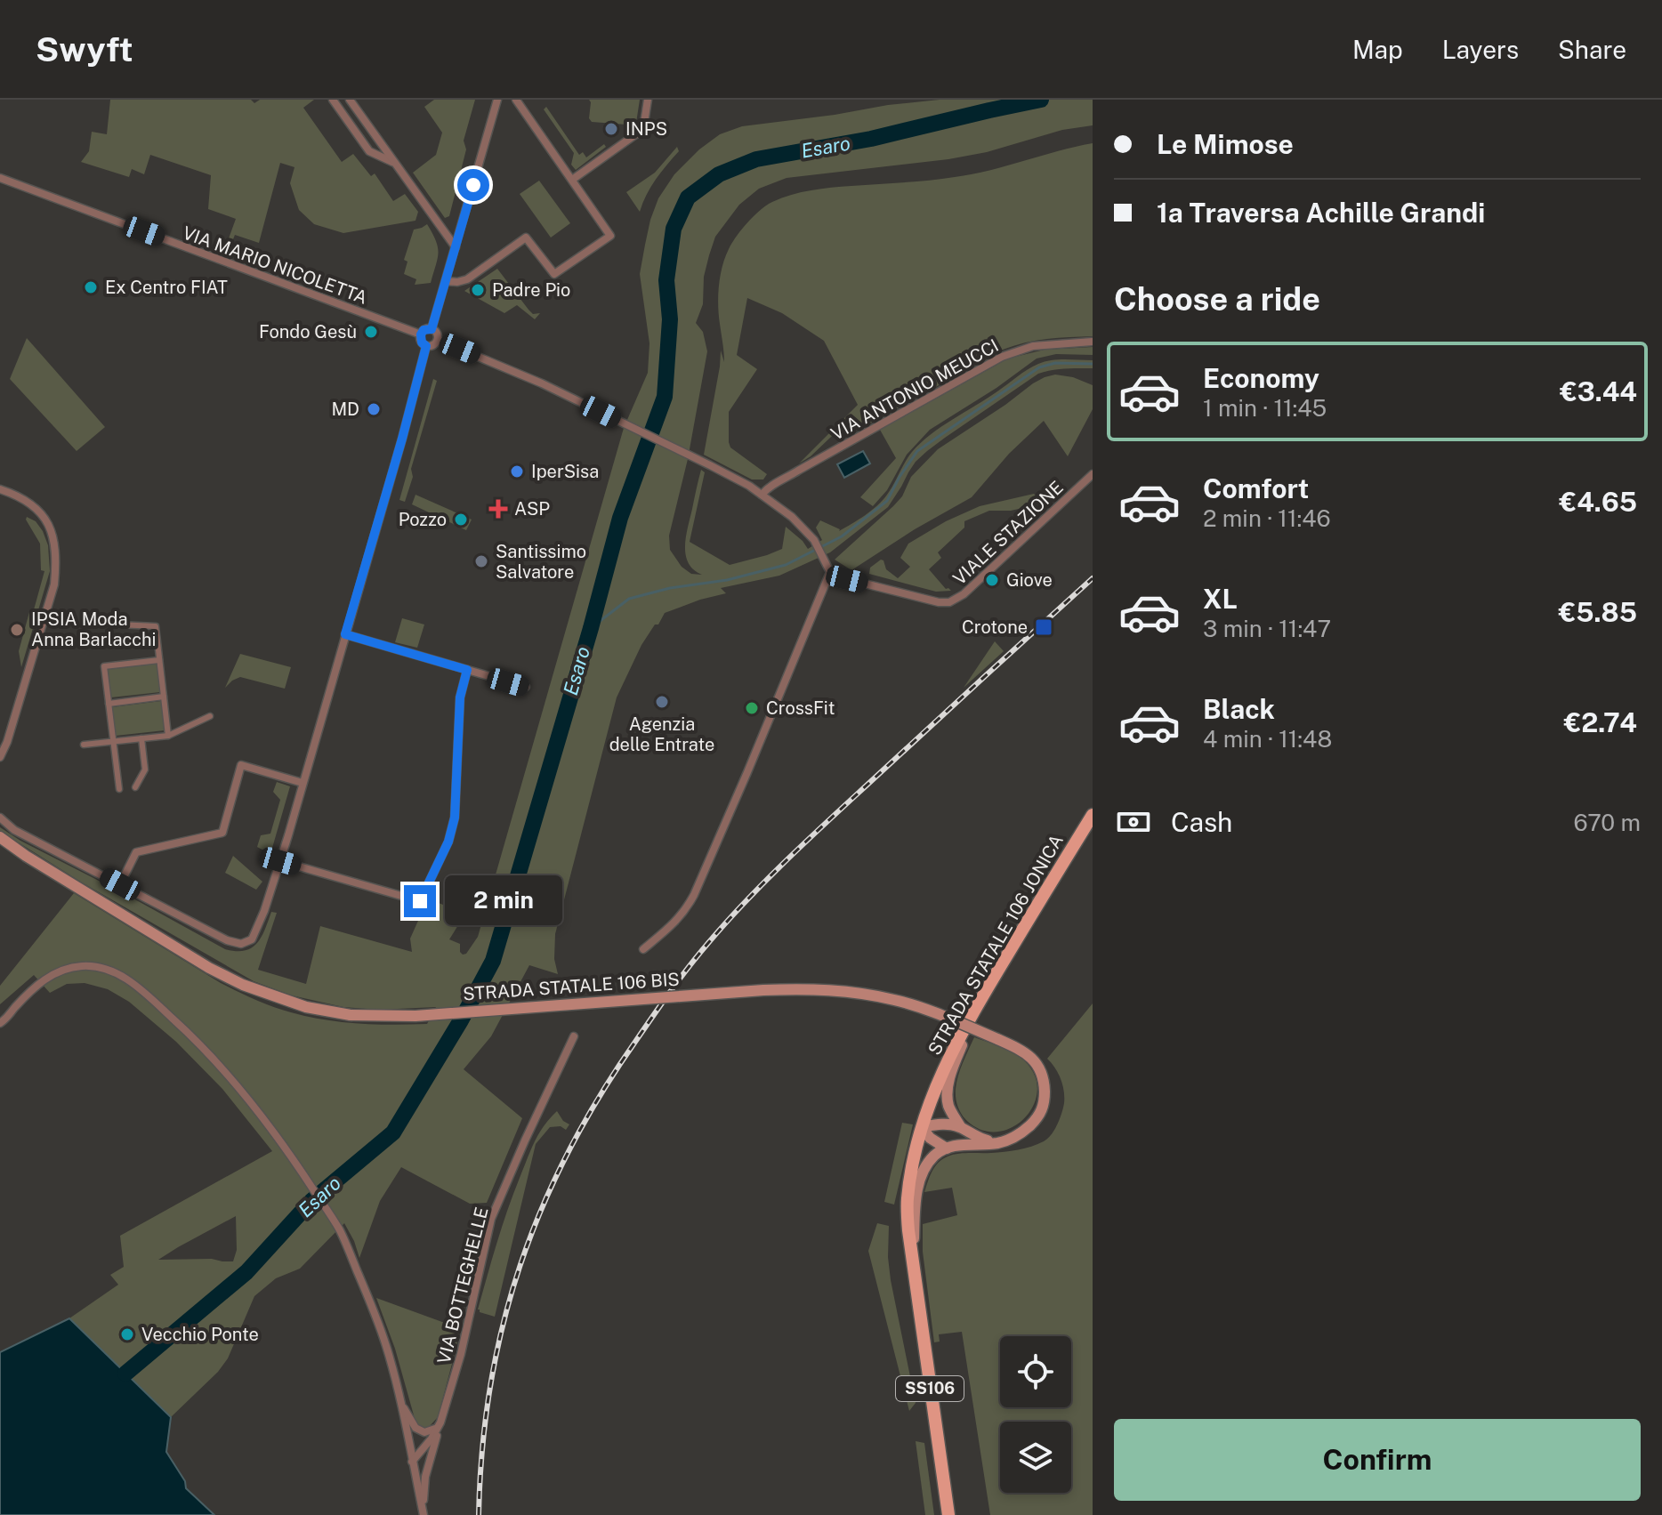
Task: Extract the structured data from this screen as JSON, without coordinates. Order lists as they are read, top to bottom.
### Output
{
  "streets": {
    "main road": ["STRADA STATALE 106 JONICA", "STRADA STATALE 106 BIS", "SS106"],
    "street": [
      "VIA MARIO NICOLETTA",
      "VIA ANTONIO MEUCCI",
      "VIALE STAZIONE",
      "VIA BOTTEGHELLE"
    ]
  },
  "water": ["Esaro"],
  "places": {
    "other": [
      "INPS",
      "Ex Centro FIAT",
      "Padre Pio",
      "Fondo Gesù",
      "MD",
      "IperSisa",
      "Pozzo",
      "Santissimo Salvatore",
      "Giove",
      "IPSIA Moda Anna Barlacchi",
      "Agenzia delle Entrate",
      "CrossFit",
      "Vecchio Ponte"
    ],
    "health": ["ASP"],
    "transit": ["Crotone"]
  },
  "page": {
    "header": "Swyft",
    "nav": ["Map", "Layers", "Share"],
    "banner": ["Le Mimose", "1a Traversa Achille Grandi"],
    "heading": "Choose a ride",
    "list": [
      {
        "name": "Economy",
        "note": "1 min · 11:45",
        "value": "€3.44"
      },
      {
        "name": "Comfort",
        "note": "2 min · 11:46",
        "value": "€4.65"
      },
      {
        "name": "XL",
        "note": "3 min · 11:47",
        "value": "€5.85"
      },
      {
        "name": "Black",
        "note": "4 min · 11:48",
        "value": "€2.74"
      }
    ],
    "pay": ["Cash", "670 m"],
    "bubble": "2 min",
    "buttons": "Confirm"
  }
}
